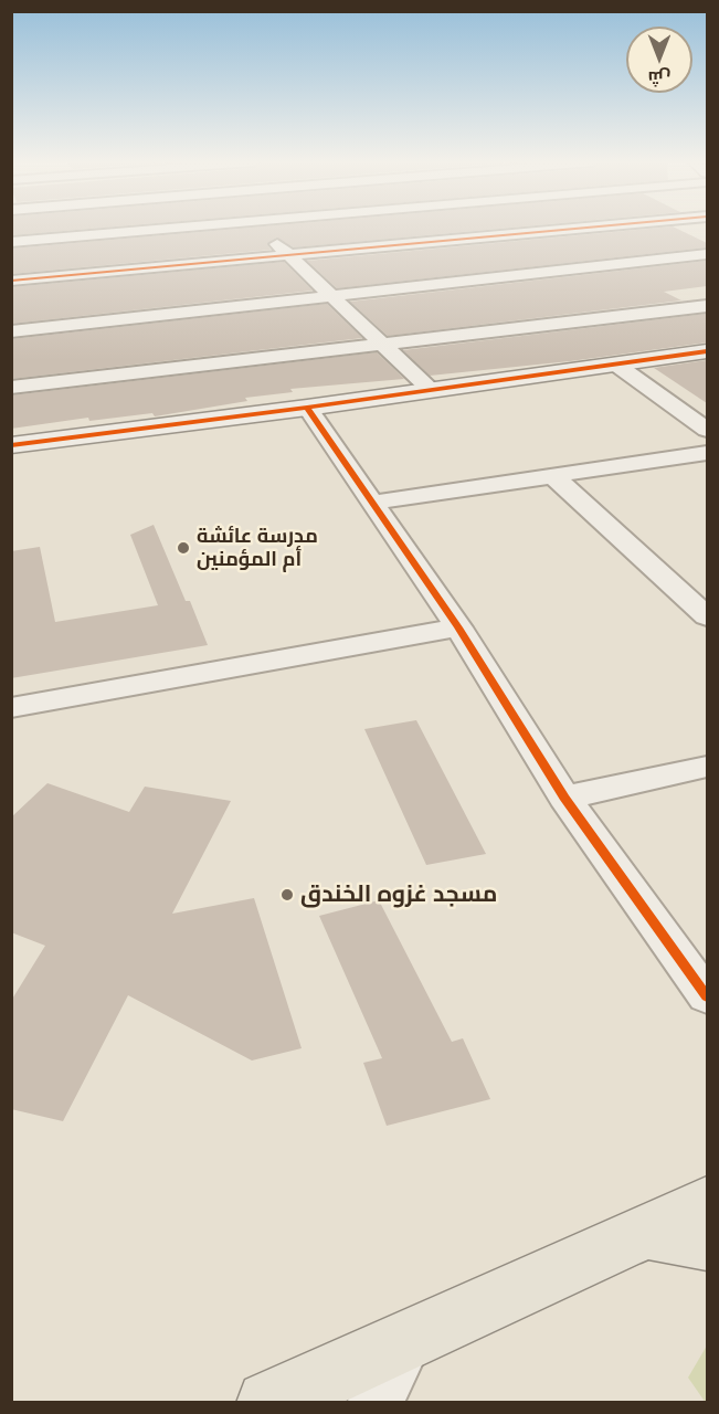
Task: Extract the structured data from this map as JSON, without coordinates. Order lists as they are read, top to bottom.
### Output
{
  "places": ["مدرسة عائشة أم المؤمنين", "مسجد غزوه الخندق"],
  "north": "bottom"
}
